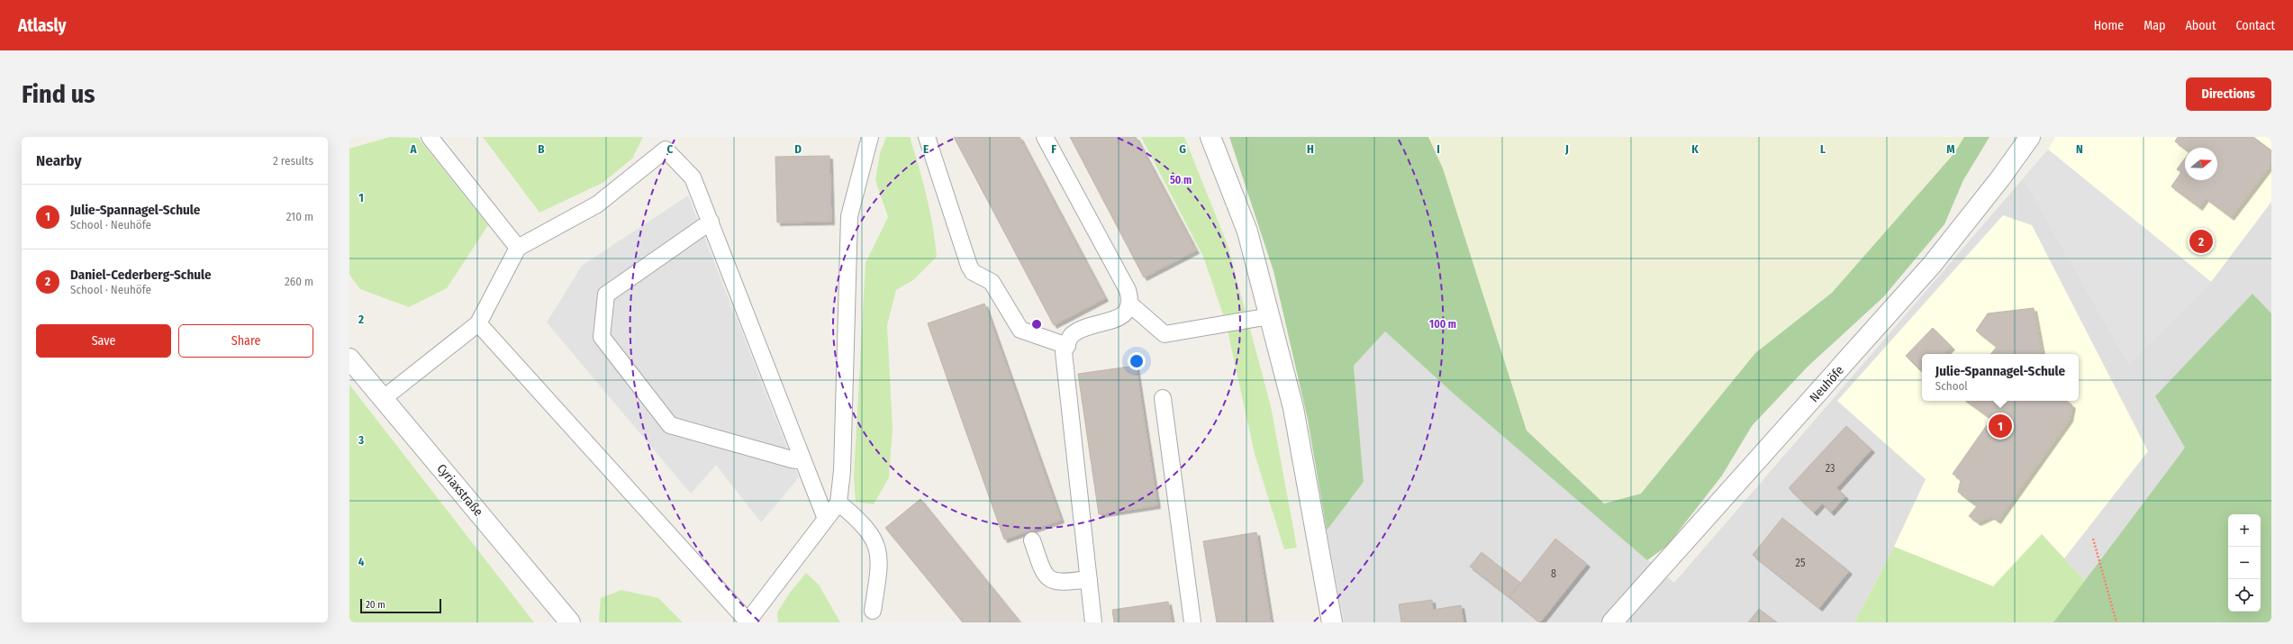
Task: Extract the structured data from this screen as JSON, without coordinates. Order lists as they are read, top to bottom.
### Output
{
  "streets": {
    "street": ["Neuhöfe", "Cyriaxstraße"]
  },
  "house_numbers": ["23", "25", "8"],
  "scale_bar": "20 m",
  "north": "right",
  "page": {
    "header": "Atlasly",
    "nav": [
      "Home",
      "Map",
      "About",
      "Contact"
    ],
    "buttons": [
      "Directions",
      ["Save", "Share"]
    ],
    "title": "Find us",
    "heading": ["Nearby", "2 results"],
    "list": [
      {
        "mark": "1",
        "name": "Julie-Spannagel-Schule",
        "note": "School · Neuhöfe",
        "value": "210 m"
      },
      {
        "mark": "2",
        "name": "Daniel-Cederberg-Schule",
        "note": "School · Neuhöfe",
        "value": "260 m"
      }
    ],
    "pins": ["2", "1"],
    "popup": ["Julie-Spannagel-Schule", "School"],
    "map_buttons": ["+", "−"],
    "scale": "20 m"
  },
  "grid": {
    "columns": [
      "A",
      "B",
      "C",
      "D",
      "E",
      "F",
      "G",
      "H",
      "I",
      "J",
      "K",
      "L",
      "M",
      "N"
    ],
    "rows": [
      "1",
      "2",
      "3",
      "4"
    ]
  },
  "rings": ["50 m", "100 m"]
}
